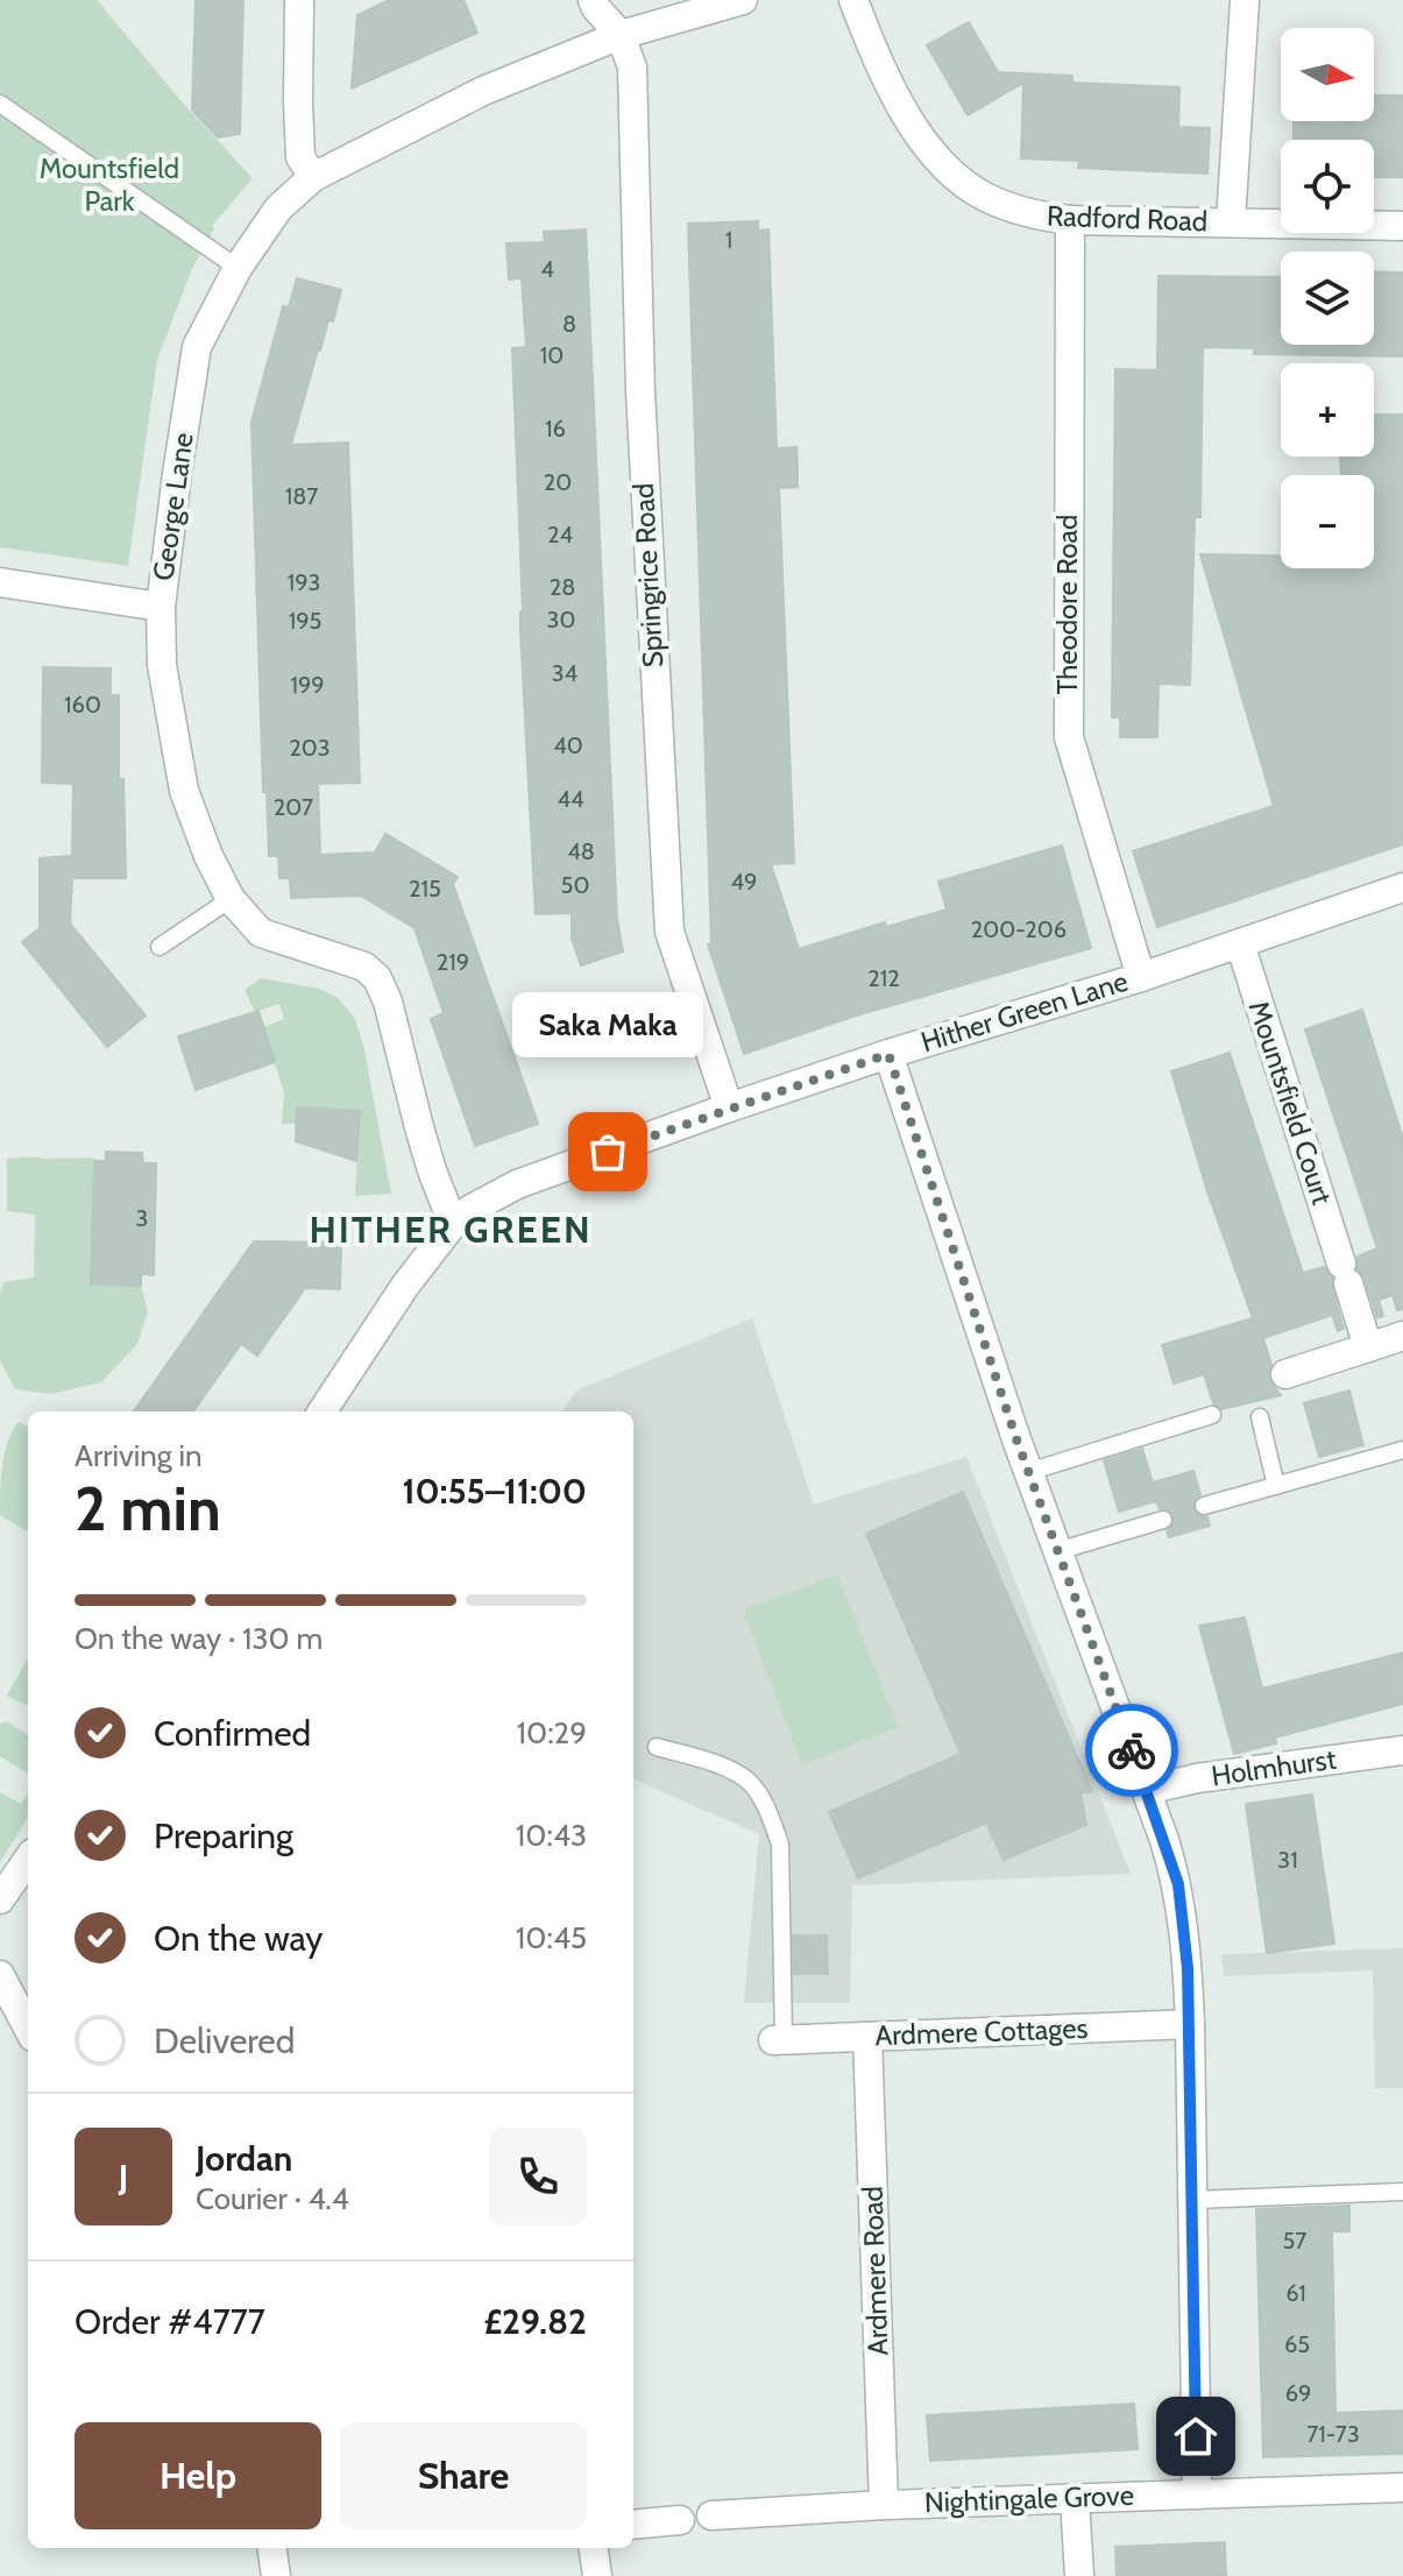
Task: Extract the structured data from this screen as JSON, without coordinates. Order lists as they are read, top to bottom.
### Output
{
  "streets": {
    "street": [
      "Radford Road",
      "George Lane",
      "Springrice Road",
      "Theodore Road",
      "Hither Green Lane",
      "Mountsfield Court",
      "Holmhurst",
      "Ardmere Cottages",
      "Ardmere Road",
      "Nightingale Grove"
    ]
  },
  "crossings": [
    ["Radford Road", "Theodore Road"],
    ["George Lane", "Springrice Road"],
    ["George Lane", "Hither Green Lane"],
    ["Springrice Road", "Hither Green Lane"],
    ["Theodore Road", "Hither Green Lane"],
    ["Hither Green Lane", "Mountsfield Court"],
    ["Ardmere Cottages", "Ardmere Road"],
    ["Ardmere Road", "Nightingale Grove"]
  ],
  "districts": ["HITHER GREEN"],
  "parks": ["Mountsfield Park"],
  "places": ["Saka Maka"],
  "house_numbers": [
    "1",
    "4",
    "8",
    "10",
    "16",
    "20",
    "187",
    "24",
    "193",
    "28",
    "30",
    "195",
    "34",
    "199",
    "160",
    "40",
    "203",
    "44",
    "207",
    "48",
    "49",
    "50",
    "215",
    "200-206",
    "219",
    "212",
    "3",
    "31",
    "57",
    "61",
    "65",
    "69",
    "71-73"
  ],
  "north": "right",
  "page": {
    "map_buttons": ["+", "−"],
    "bubble": "Saka Maka",
    "heading": ["2 min", "Arriving in", "10:55–11:00"],
    "panel": [
      "Jordan",
      "Courier · 4.4",
      "Order #4777",
      "£29.82"
    ],
    "bar": "On the way · 130 m",
    "list": [
      ["Confirmed", "10:29"],
      ["Preparing", "10:43"],
      ["On the way", "10:45"],
      "Delivered"
    ],
    "round": "J",
    "buttons": ["Help", "Share"]
  }
}
